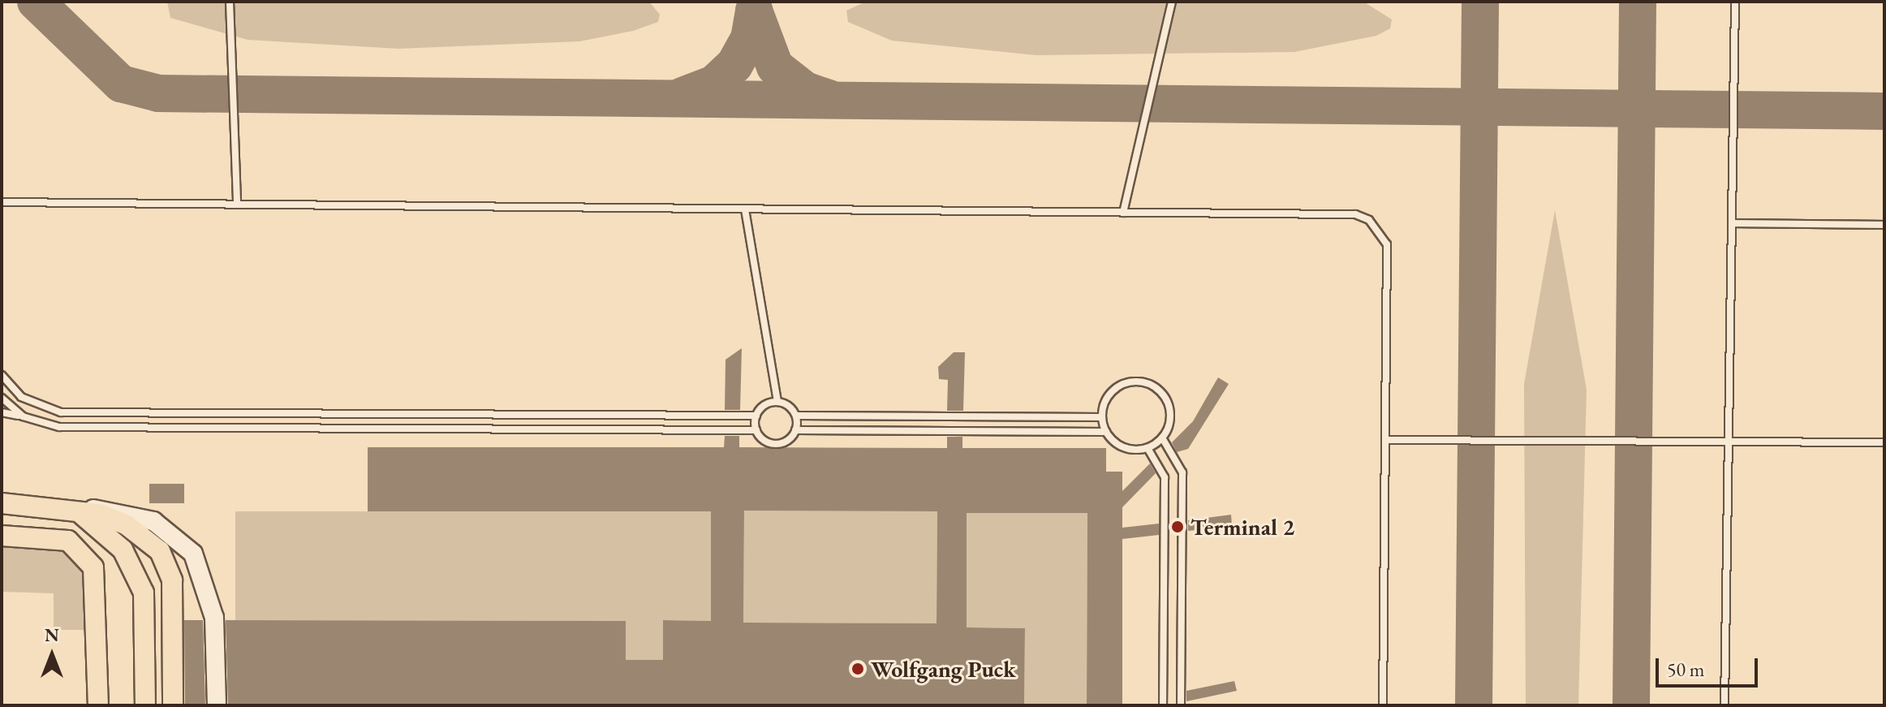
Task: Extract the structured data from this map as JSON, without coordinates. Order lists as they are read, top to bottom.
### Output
{
  "places": ["Terminal 2", "Wolfgang Puck"],
  "scale_bar": "50 m",
  "north": "top"
}
